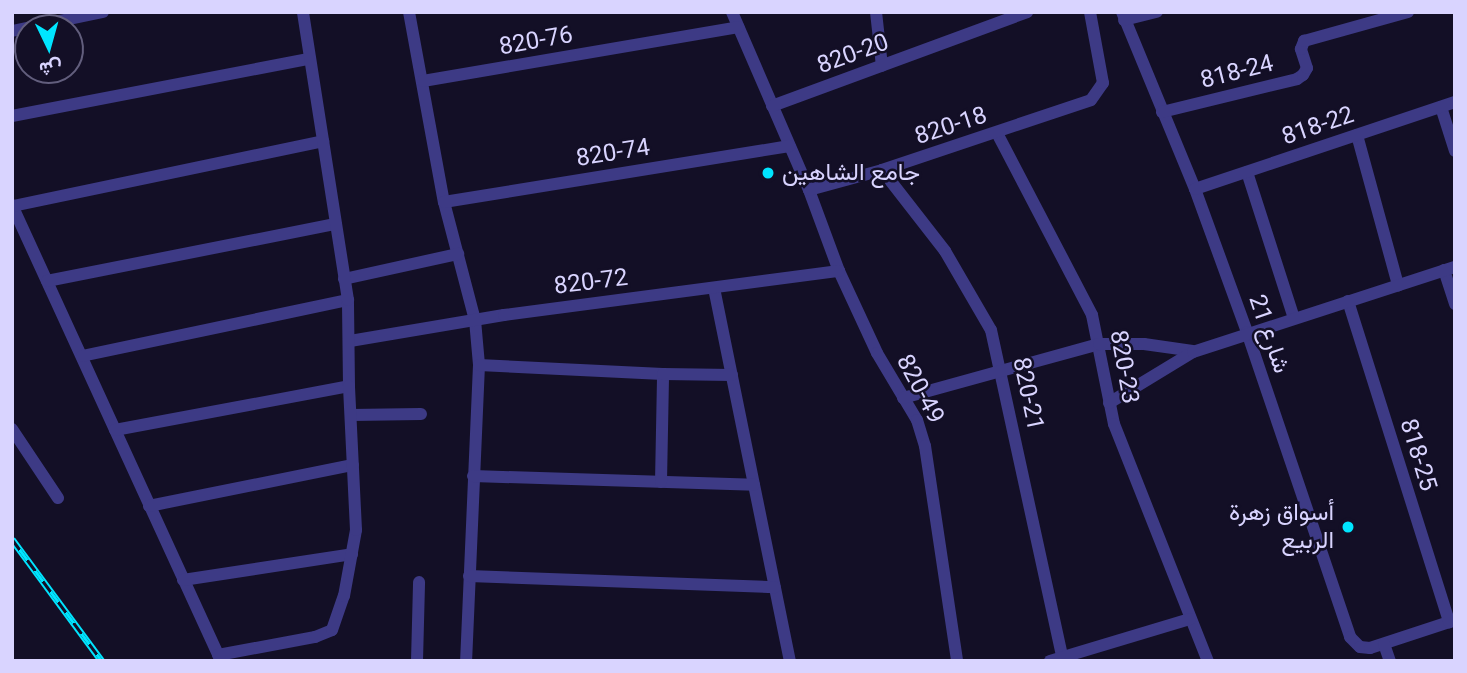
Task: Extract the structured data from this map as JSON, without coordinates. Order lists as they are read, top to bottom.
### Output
{
  "streets": {
    "street": [
      "820-76",
      "820-20",
      "818-24",
      "820-18",
      "818-22",
      "820-74",
      "820-72",
      "شارع 21",
      "820-23",
      "820-49",
      "820-21",
      "818-25"
    ]
  },
  "crossings": [
    ["820-76", "820-49"],
    ["820-20", "820-49"],
    ["818-24", "شارع 21"],
    ["820-18", "820-23"],
    ["820-18", "820-49"],
    ["820-18", "820-21"],
    ["818-22", "شارع 21"],
    ["820-74", "820-49"],
    ["820-72", "820-49"]
  ],
  "places": ["جامع الشاهين", "أسواق زهرة الربيع"],
  "north": "bottom"
}
